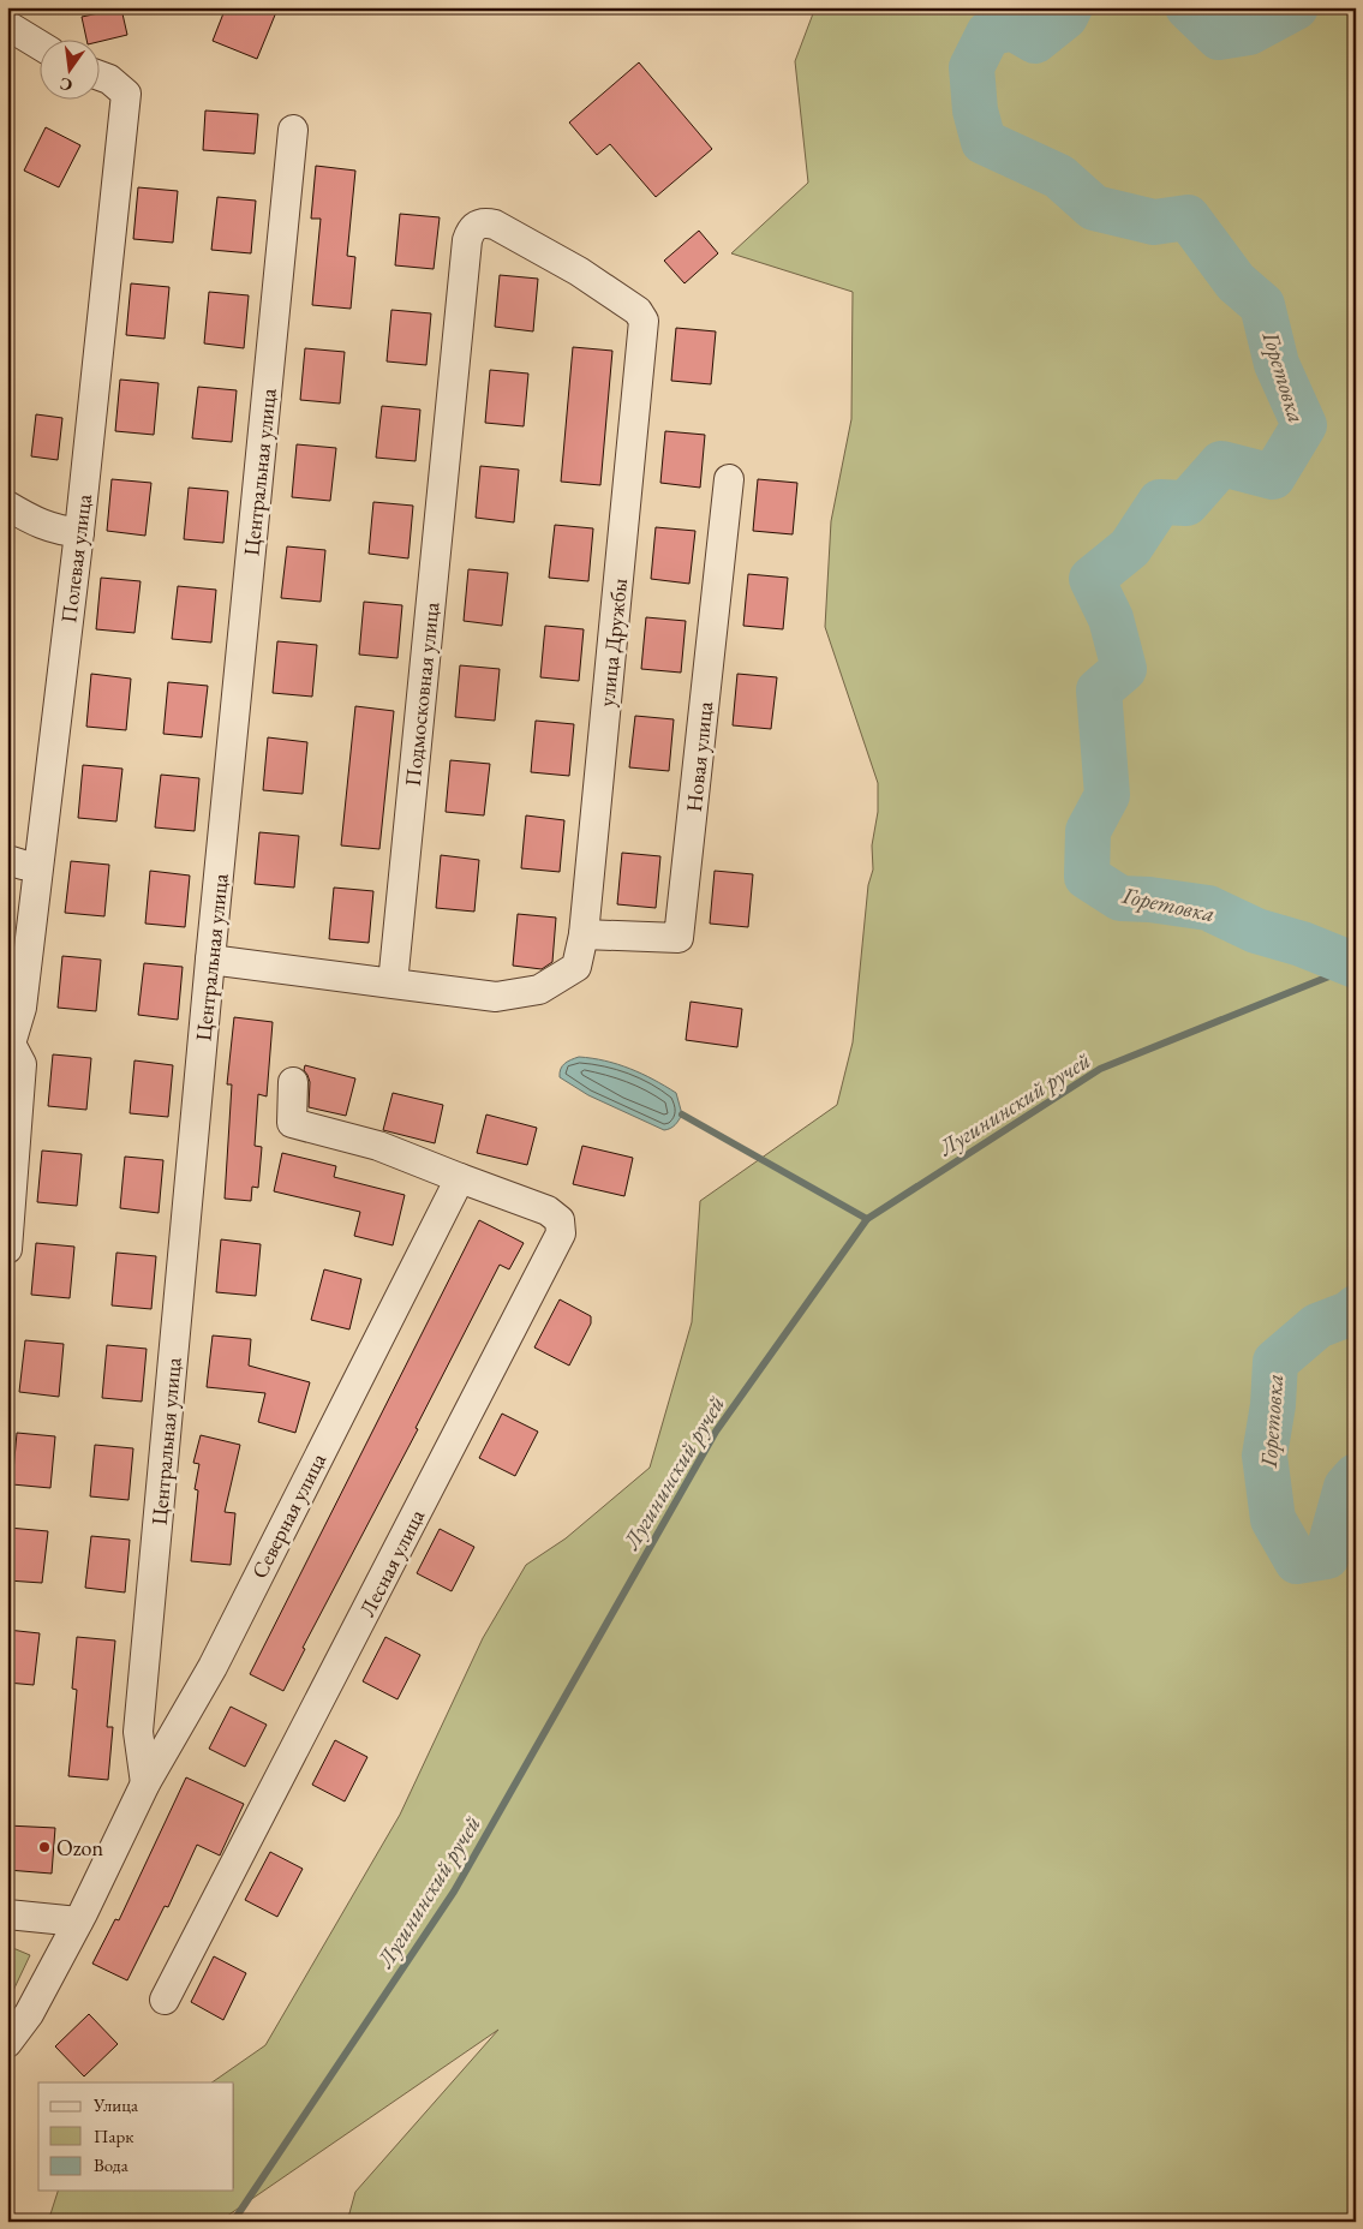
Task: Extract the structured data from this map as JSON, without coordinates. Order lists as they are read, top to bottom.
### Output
{
  "streets": {
    "street": [
      "Центральная улица",
      "Полевая улица",
      "улица Дружбы",
      "Подмосковная улица",
      "Новая улица",
      "Северная улица",
      "Лесная улица"
    ]
  },
  "crossings": [
    ["Центральная улица", "Северная улица"],
    ["улица Дружбы", "Подмосковная улица"],
    ["улица Дружбы", "Новая улица"],
    ["Северная улица", "Лесная улица"]
  ],
  "water": ["Горетовка", "Лугининский ручей"],
  "places": ["Ozon"],
  "legend": ["Улица", "Парк", "Вода"],
  "north": "bottom"
}
